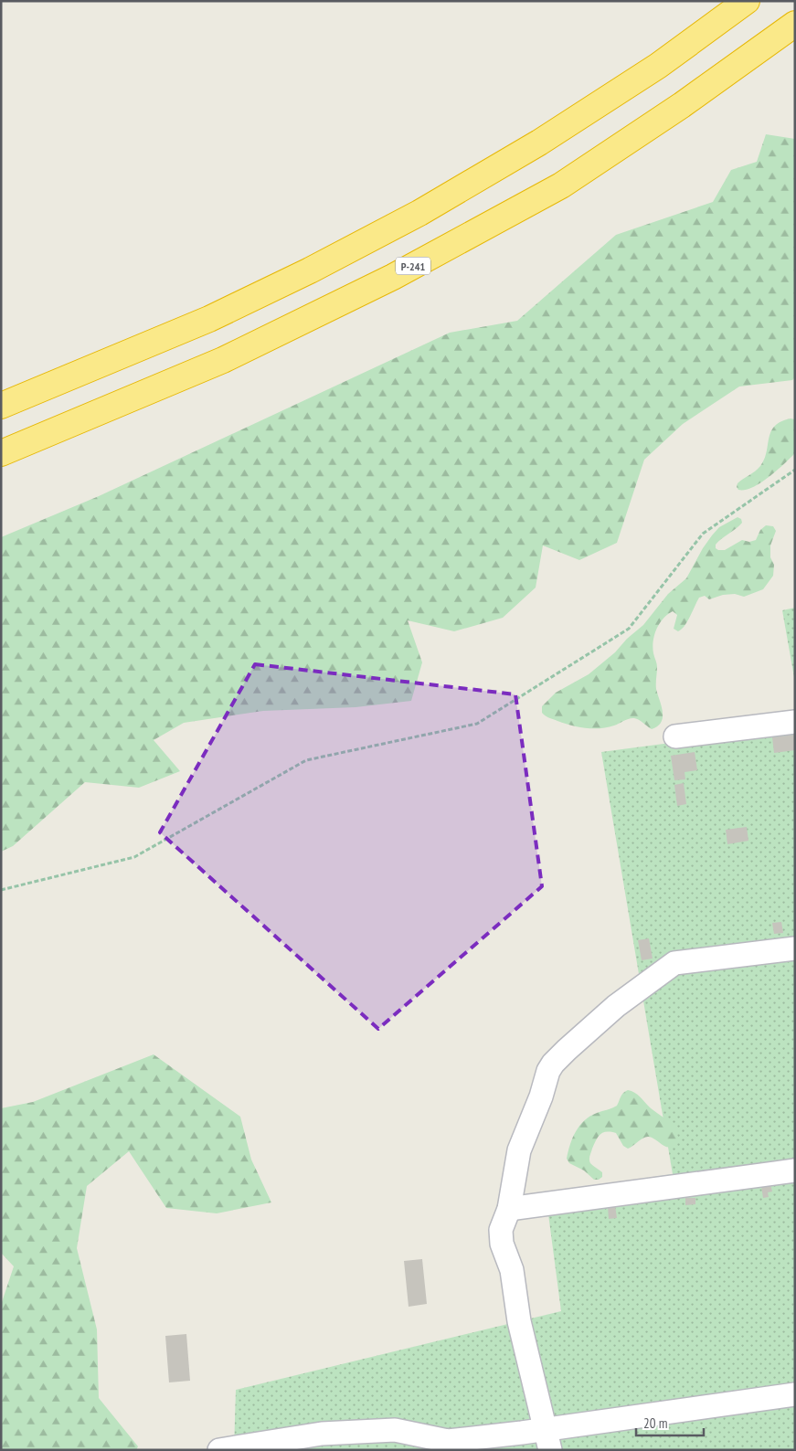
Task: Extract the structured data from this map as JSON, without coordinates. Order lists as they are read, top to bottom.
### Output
{
  "streets": {
    "highway": ["Р-241"]
  },
  "scale_bar": "20 m"
}
